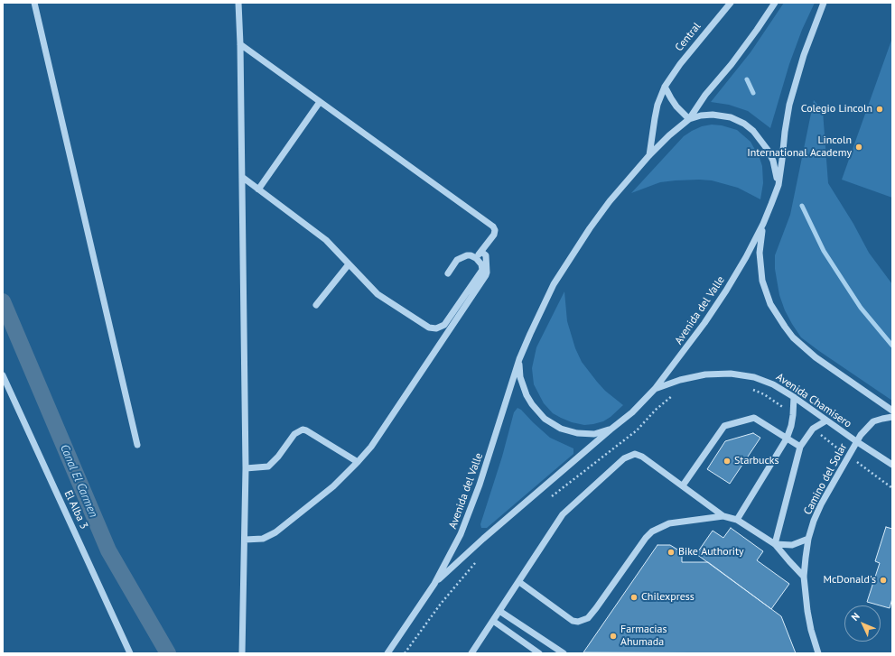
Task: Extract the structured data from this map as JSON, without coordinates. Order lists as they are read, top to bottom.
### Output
{
  "streets": {
    "street": [
      "Central",
      "Avenida del Valle",
      "Avenida Chamisero",
      "Camino del Solar",
      "El Alba 3"
    ]
  },
  "crossings": [
    ["Central", "Avenida del Valle"],
    ["Avenida del Valle", "Avenida Chamisero"],
    ["Avenida Chamisero", "Camino del Solar"]
  ],
  "water": ["Canal El Carmen"],
  "places": [
    "Colegio Lincoln",
    "Lincoln International Academy",
    "Starbucks",
    "Bike Authority",
    "McDonald's",
    "Chilexpress",
    "Farmacias Ahumada"
  ],
  "north": "top left"
}
